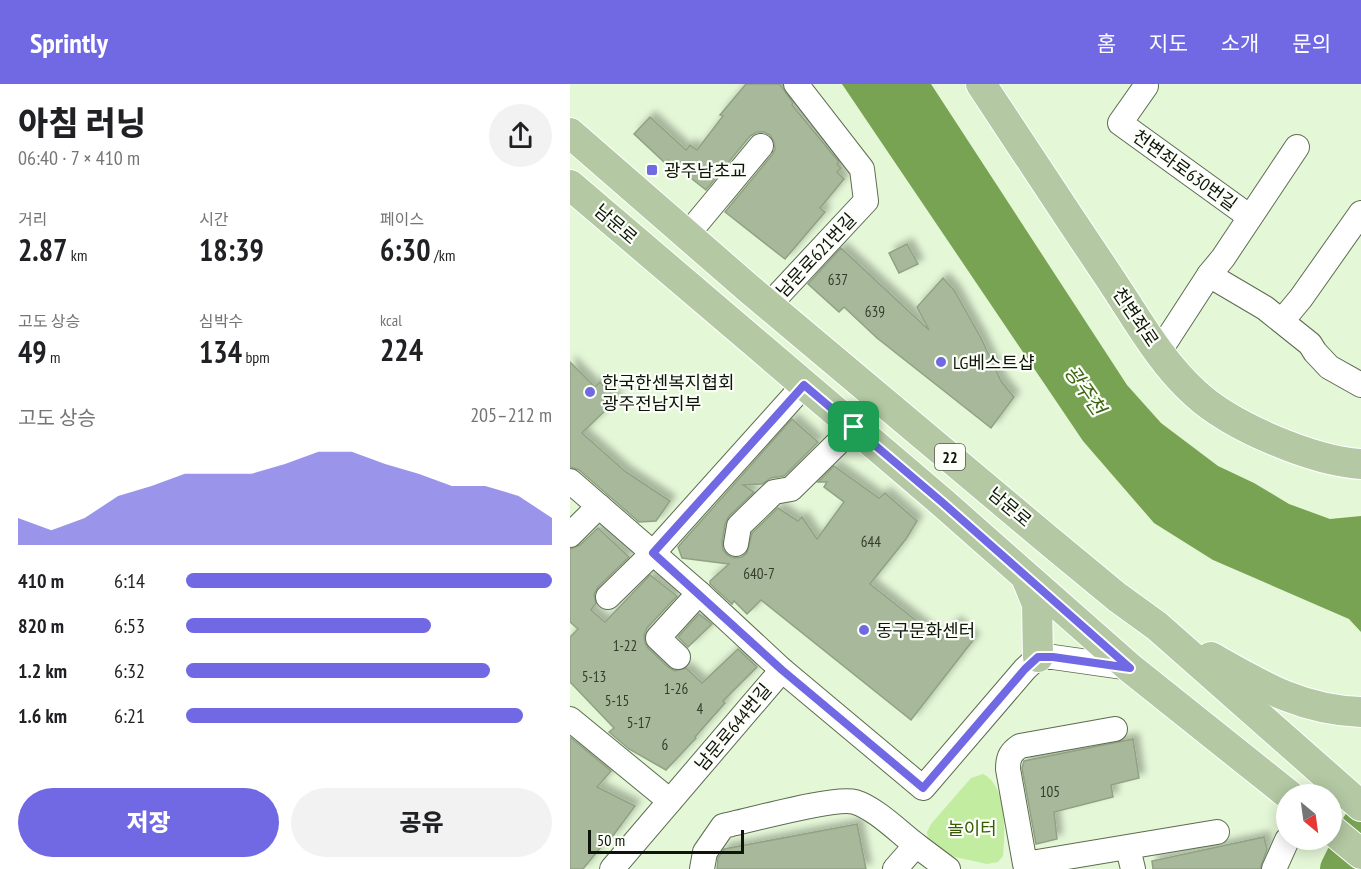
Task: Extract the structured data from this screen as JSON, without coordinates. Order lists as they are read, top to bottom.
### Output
{
  "streets": {
    "main road": ["남문로", "천변좌로", "22"],
    "street": ["천변좌로630번길", "남문로621번길", "남문로644번길"]
  },
  "crossings": [
    ["천변좌로630번길", "천변좌로"],
    ["남문로", "남문로621번길"]
  ],
  "water": ["광주천"],
  "parks": ["놀이터"],
  "places": {
    "transit": ["광주남초교"],
    "other": ["LG베스트샵", "한국한센복지협회 광주전남지부", "동구문화센터"]
  },
  "house_numbers": [
    "637",
    "639",
    "644",
    "640-7",
    "1-22",
    "5-13",
    "1-26",
    "5-15",
    "4",
    "5-17",
    "6",
    "105"
  ],
  "scale_bar": "50 m",
  "north": "bottom right",
  "page": {
    "header": "Sprintly",
    "nav": [
      "홈",
      "지도",
      "소개",
      "문의"
    ],
    "heading": ["아침 러닝", "06:40 · 7 × 410 m"],
    "stats": [
      ["거리", "2.87 km"],
      ["시간", "18:39"],
      ["페이스", "6:30 /km"],
      ["고도 상승", "49 m"],
      ["심박수", "134 bpm"],
      ["kcal", "224"]
    ],
    "chart": ["고도 상승", "205–212 m"],
    "list": [
      {
        "name": "410 m",
        "note": "6:14"
      },
      {
        "name": "820 m",
        "note": "6:53"
      },
      {
        "name": "1.2 km",
        "note": "6:32"
      },
      {
        "name": "1.6 km",
        "note": "6:21"
      }
    ],
    "buttons": ["저장", "공유"],
    "scale": "50 m"
  }
}
